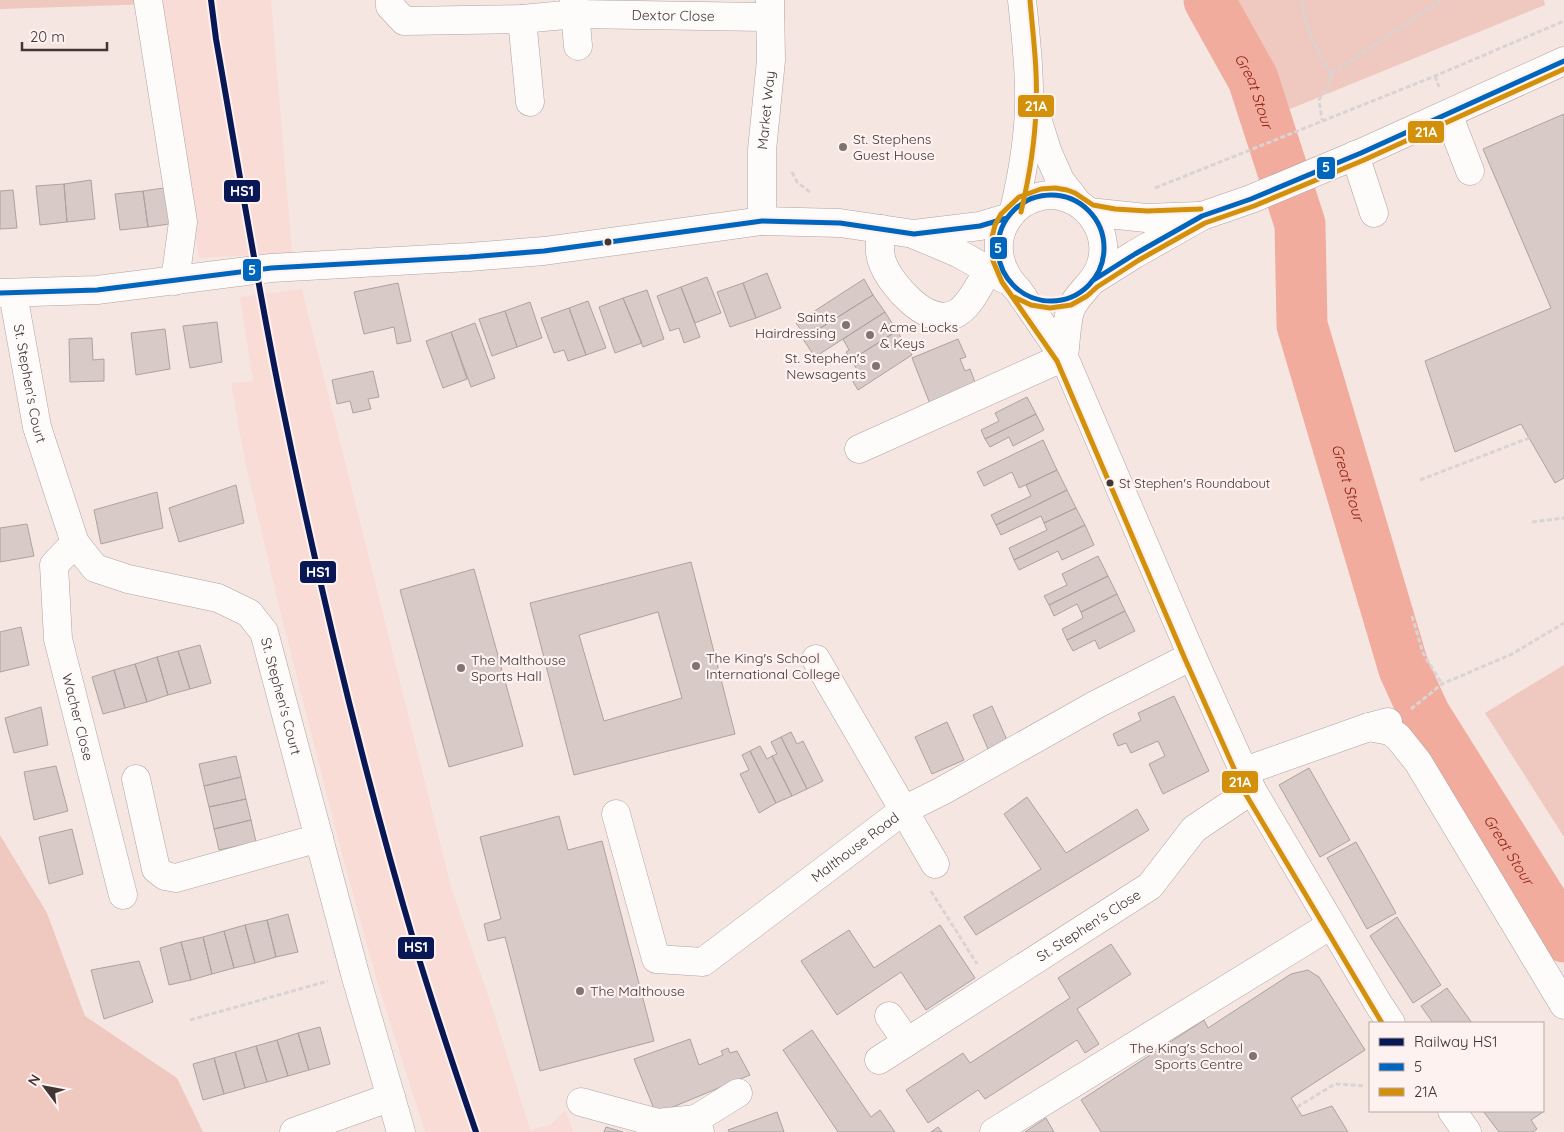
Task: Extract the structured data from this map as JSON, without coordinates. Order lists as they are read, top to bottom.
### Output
{
  "streets": {
    "street": [
      "Dextor Close",
      "Market Way",
      "St. Stephen's Court",
      "Wacher Close",
      "Malthouse Road",
      "St. Stephen's Close"
    ]
  },
  "crossings": [
    ["Dextor Close", "Market Way"],
    ["St. Stephen's Court", "Wacher Close"]
  ],
  "water": ["Great Stour"],
  "places": [
    "St. Stephens Guest House",
    "Saints Hairdressing",
    "Acme Locks & Keys",
    "St. Stephen's Newsagents",
    "St Stephen's Roundabout",
    "The King's School International College",
    "The Malthouse Sports Hall",
    "The Malthouse",
    "The King's School Sports Centre"
  ],
  "lines": ["rail line HS1", "transit line 21A", "transit line 5"],
  "legend": ["Railway HS1", "5", "21A"],
  "scale_bar": "20 m",
  "north": "top left"
}
